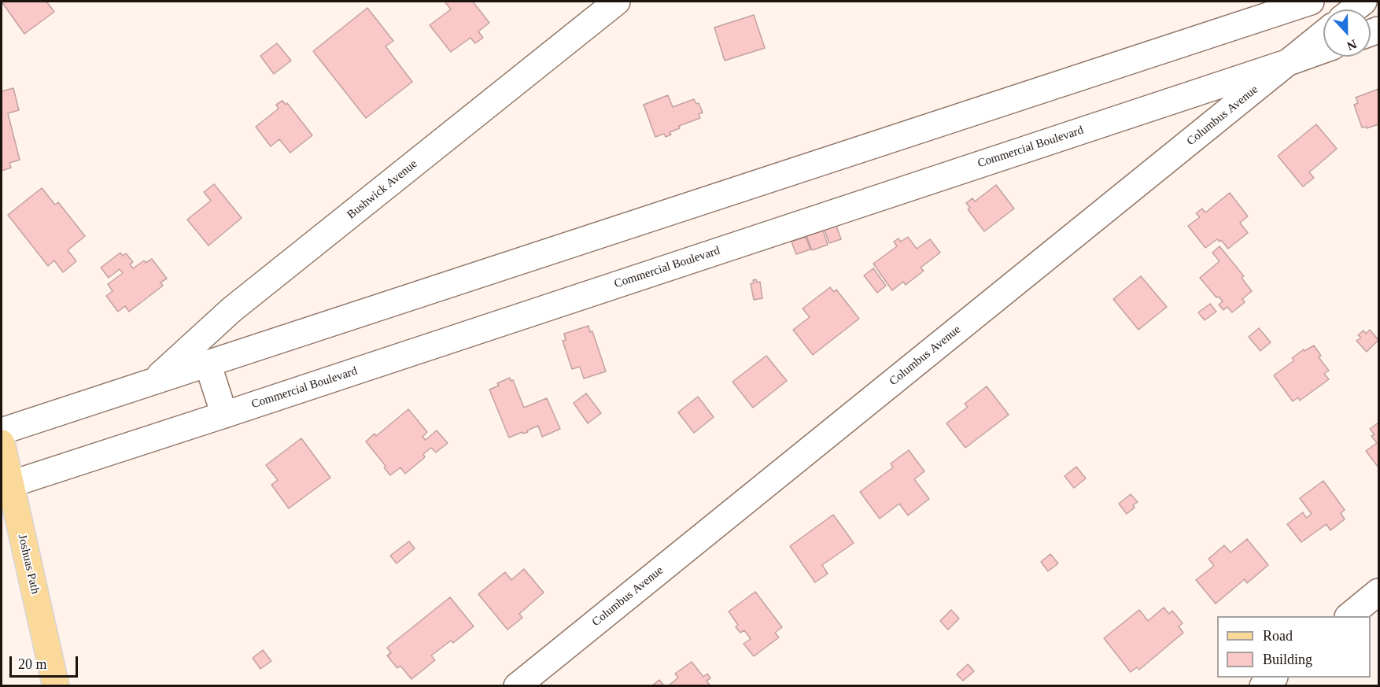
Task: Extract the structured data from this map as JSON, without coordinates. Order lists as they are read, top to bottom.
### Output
{
  "streets": {
    "main road": ["Joshuas Path"],
    "street": ["Columbus Avenue", "Commercial Boulevard", "Bushwick Avenue"]
  },
  "crossings": [
    ["Columbus Avenue", "Commercial Boulevard"],
    ["Commercial Boulevard", "Joshuas Path"]
  ],
  "legend": ["Road", "Building"],
  "scale_bar": "20 m",
  "north": "bottom"
}
